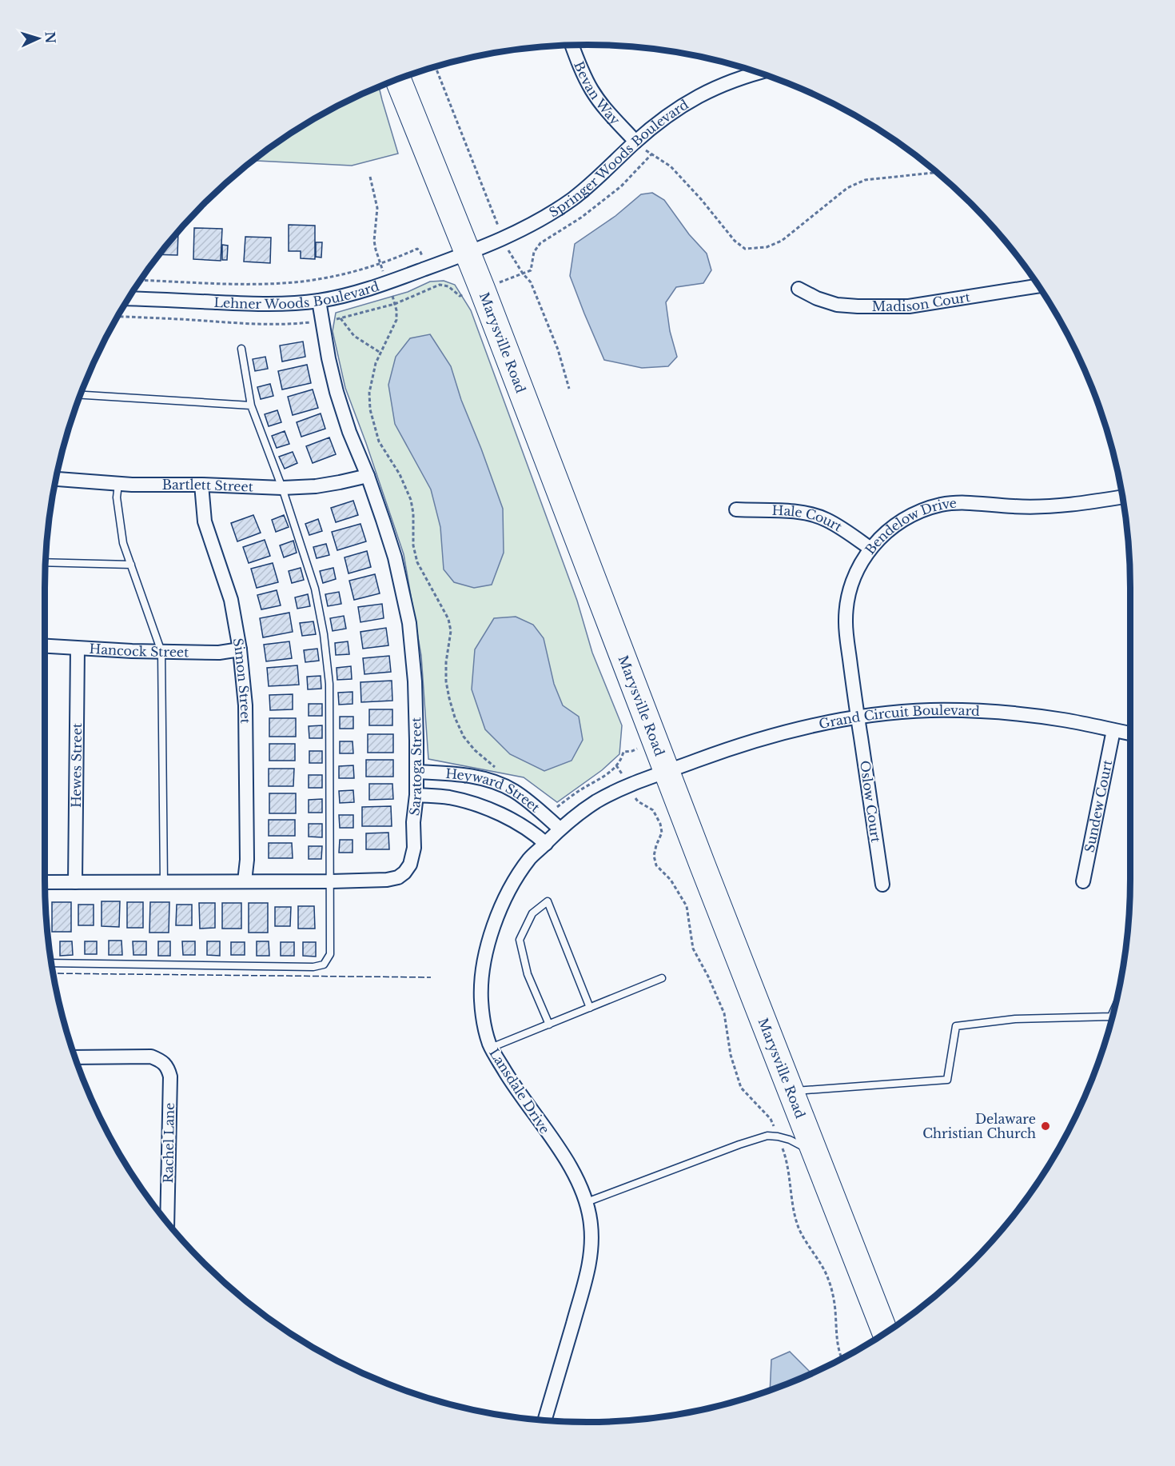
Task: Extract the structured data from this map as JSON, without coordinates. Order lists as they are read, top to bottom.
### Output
{
  "streets": {
    "highway": ["Marysville Road"],
    "street": [
      "Bevan Way",
      "Springer Woods Boulevard",
      "Lehner Woods Boulevard",
      "Madison Court",
      "Bartlett Street",
      "Hale Court",
      "Bendelow Drive",
      "Hancock Street",
      "Simon Street",
      "Grand Circuit Boulevard",
      "Hewes Street",
      "Saratoga Street",
      "Heyward Street",
      "Oslow Court",
      "Sundew Court",
      "Lansdale Drive",
      "Rachel Lane"
    ]
  },
  "crossings": [
    ["Bevan Way", "Springer Woods Boulevard"],
    ["Springer Woods Boulevard", "Lehner Woods Boulevard"],
    ["Springer Woods Boulevard", "Marysville Road"],
    ["Lehner Woods Boulevard", "Marysville Road"],
    ["Lehner Woods Boulevard", "Saratoga Street"],
    ["Marysville Road", "Grand Circuit Boulevard"],
    ["Marysville Road", "Lansdale Drive"],
    ["Bartlett Street", "Simon Street"],
    ["Bartlett Street", "Saratoga Street"],
    ["Hale Court", "Bendelow Drive"],
    ["Bendelow Drive", "Grand Circuit Boulevard"],
    ["Bendelow Drive", "Oslow Court"],
    ["Hancock Street", "Simon Street"],
    ["Hancock Street", "Hewes Street"],
    ["Simon Street", "Saratoga Street"],
    ["Grand Circuit Boulevard", "Oslow Court"],
    ["Grand Circuit Boulevard", "Sundew Court"],
    ["Grand Circuit Boulevard", "Lansdale Drive"],
    ["Hewes Street", "Saratoga Street"],
    ["Saratoga Street", "Heyward Street"],
    ["Heyward Street", "Lansdale Drive"]
  ],
  "places": ["Delaware Christian Church"],
  "north": "right"
}
